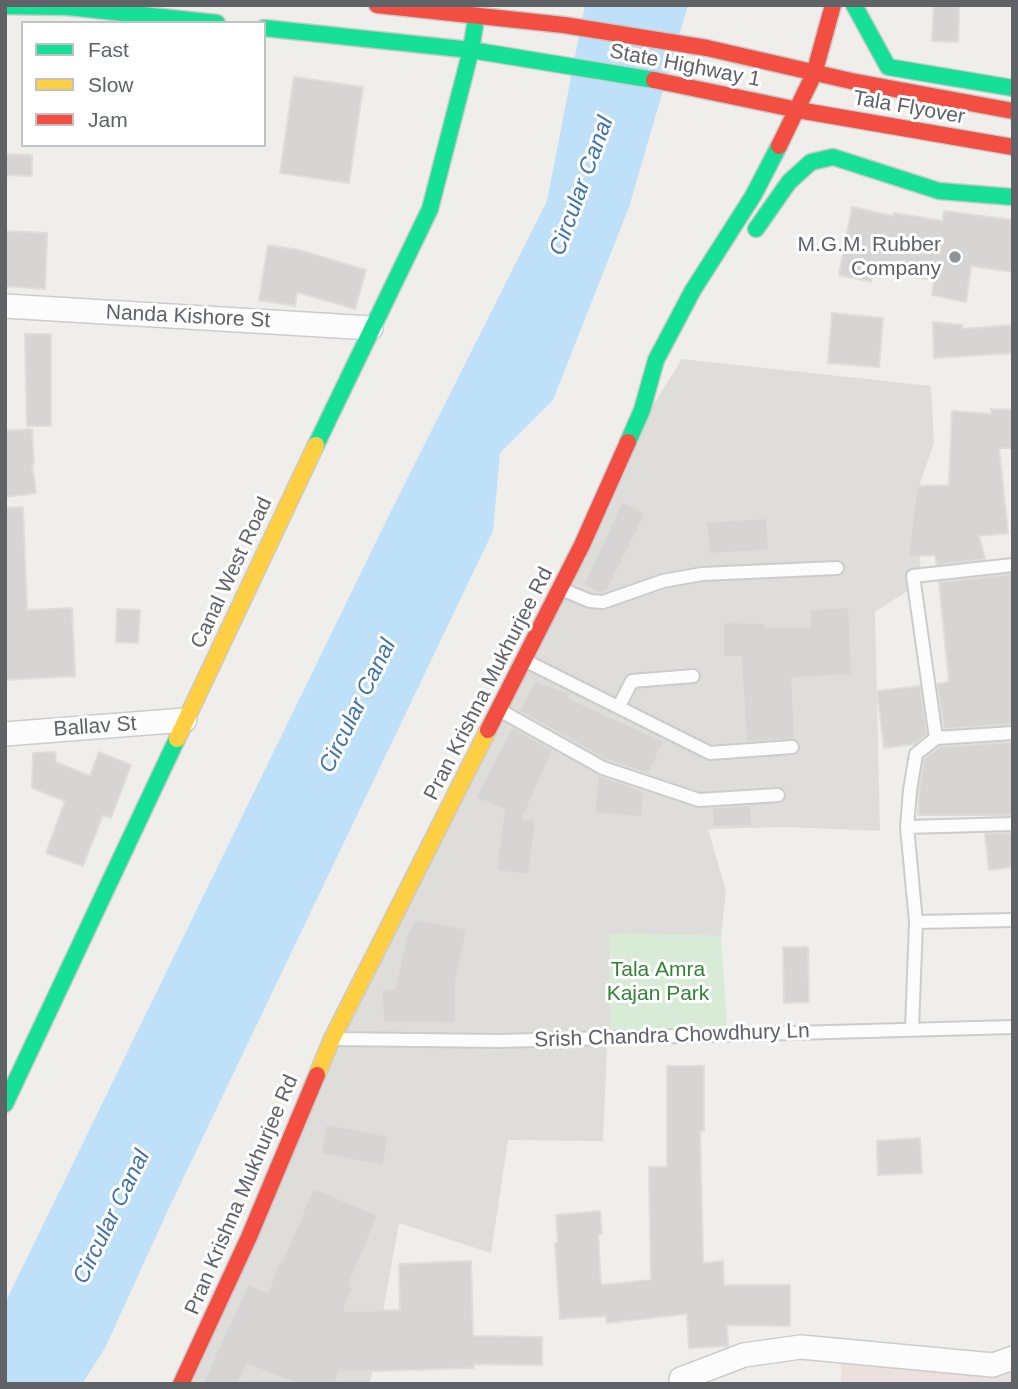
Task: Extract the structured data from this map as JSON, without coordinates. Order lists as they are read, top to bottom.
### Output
{
  "streets": {
    "main road": [
      "State Highway 1",
      "Tala Flyover",
      "Canal West Road",
      "Pran Krishna Mukhurjee Rd"
    ],
    "street": ["Nanda Kishore St", "Ballav St"],
    "lane": ["Srish Chandra Chowdhury Ln"]
  },
  "crossings": [
    ["State Highway 1", "Tala Flyover"],
    ["State Highway 1", "Canal West Road"],
    ["State Highway 1", "Pran Krishna Mukhurjee Rd"],
    ["Tala Flyover", "Pran Krishna Mukhurjee Rd"],
    ["Nanda Kishore St", "Canal West Road"],
    ["Canal West Road", "Ballav St"],
    ["Pran Krishna Mukhurjee Rd", "Srish Chandra Chowdhury Ln"]
  ],
  "water": ["Circular Canal"],
  "parks": ["Tala Amra Kajan Park"],
  "places": ["M.G.M. Rubber Company"],
  "legend": ["Fast", "Slow", "Jam"]
}
